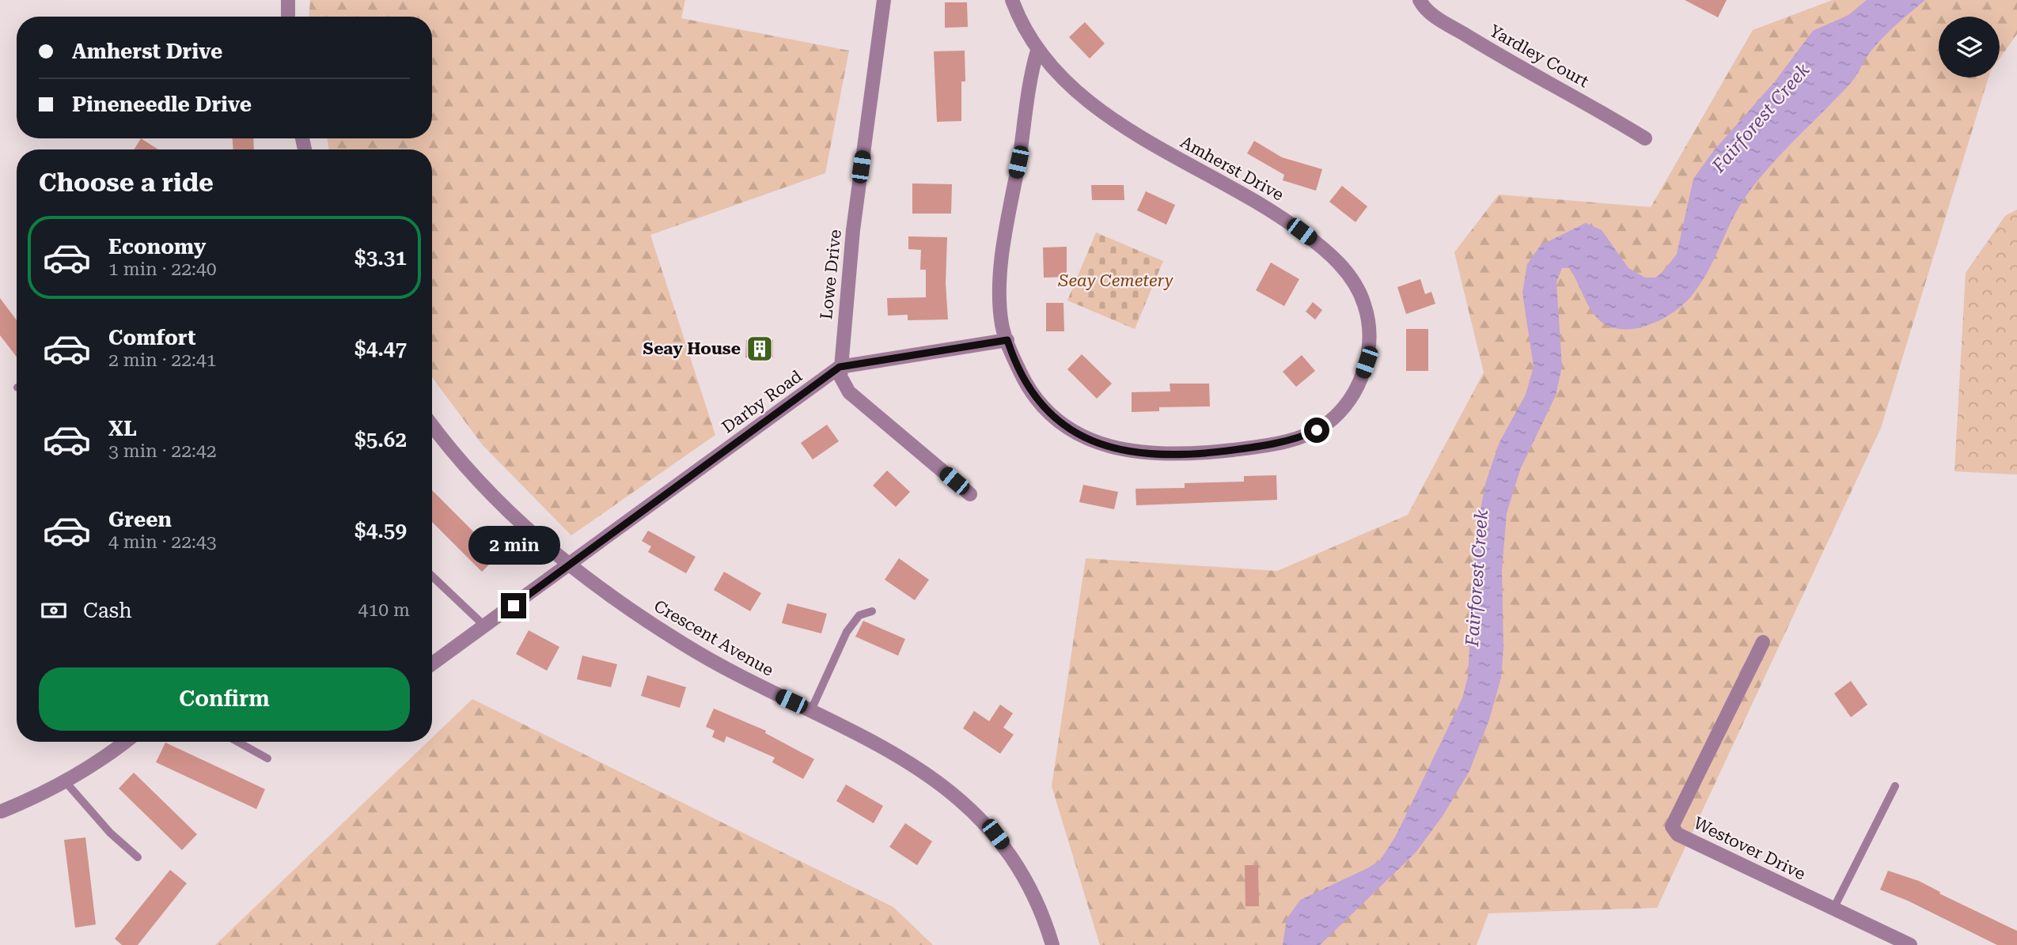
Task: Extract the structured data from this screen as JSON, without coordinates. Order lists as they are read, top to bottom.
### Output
{
  "streets": {
    "street": [
      "Yardley Court",
      "Amherst Drive",
      "Lowe Drive",
      "Darby Road",
      "Crescent Avenue",
      "Westover Drive"
    ]
  },
  "crossings": [
    ["Amherst Drive", "Darby Road"],
    ["Lowe Drive", "Darby Road"],
    ["Darby Road", "Crescent Avenue"]
  ],
  "water": ["Fairforest Creek"],
  "parks": ["Seay Cemetery"],
  "places": {
    "building": ["Seay House"]
  },
  "page": {
    "banner": ["Amherst Drive", "Pineneedle Drive"],
    "heading": "Choose a ride",
    "list": [
      {
        "name": "Economy",
        "note": "1 min · 22:40",
        "value": "$3.31"
      },
      {
        "name": "Comfort",
        "note": "2 min · 22:41",
        "value": "$4.47"
      },
      {
        "name": "XL",
        "note": "3 min · 22:42",
        "value": "$5.62"
      },
      {
        "name": "Green",
        "note": "4 min · 22:43",
        "value": "$4.59"
      }
    ],
    "bubble": "2 min",
    "pay": ["Cash", "410 m"],
    "buttons": "Confirm"
  }
}
